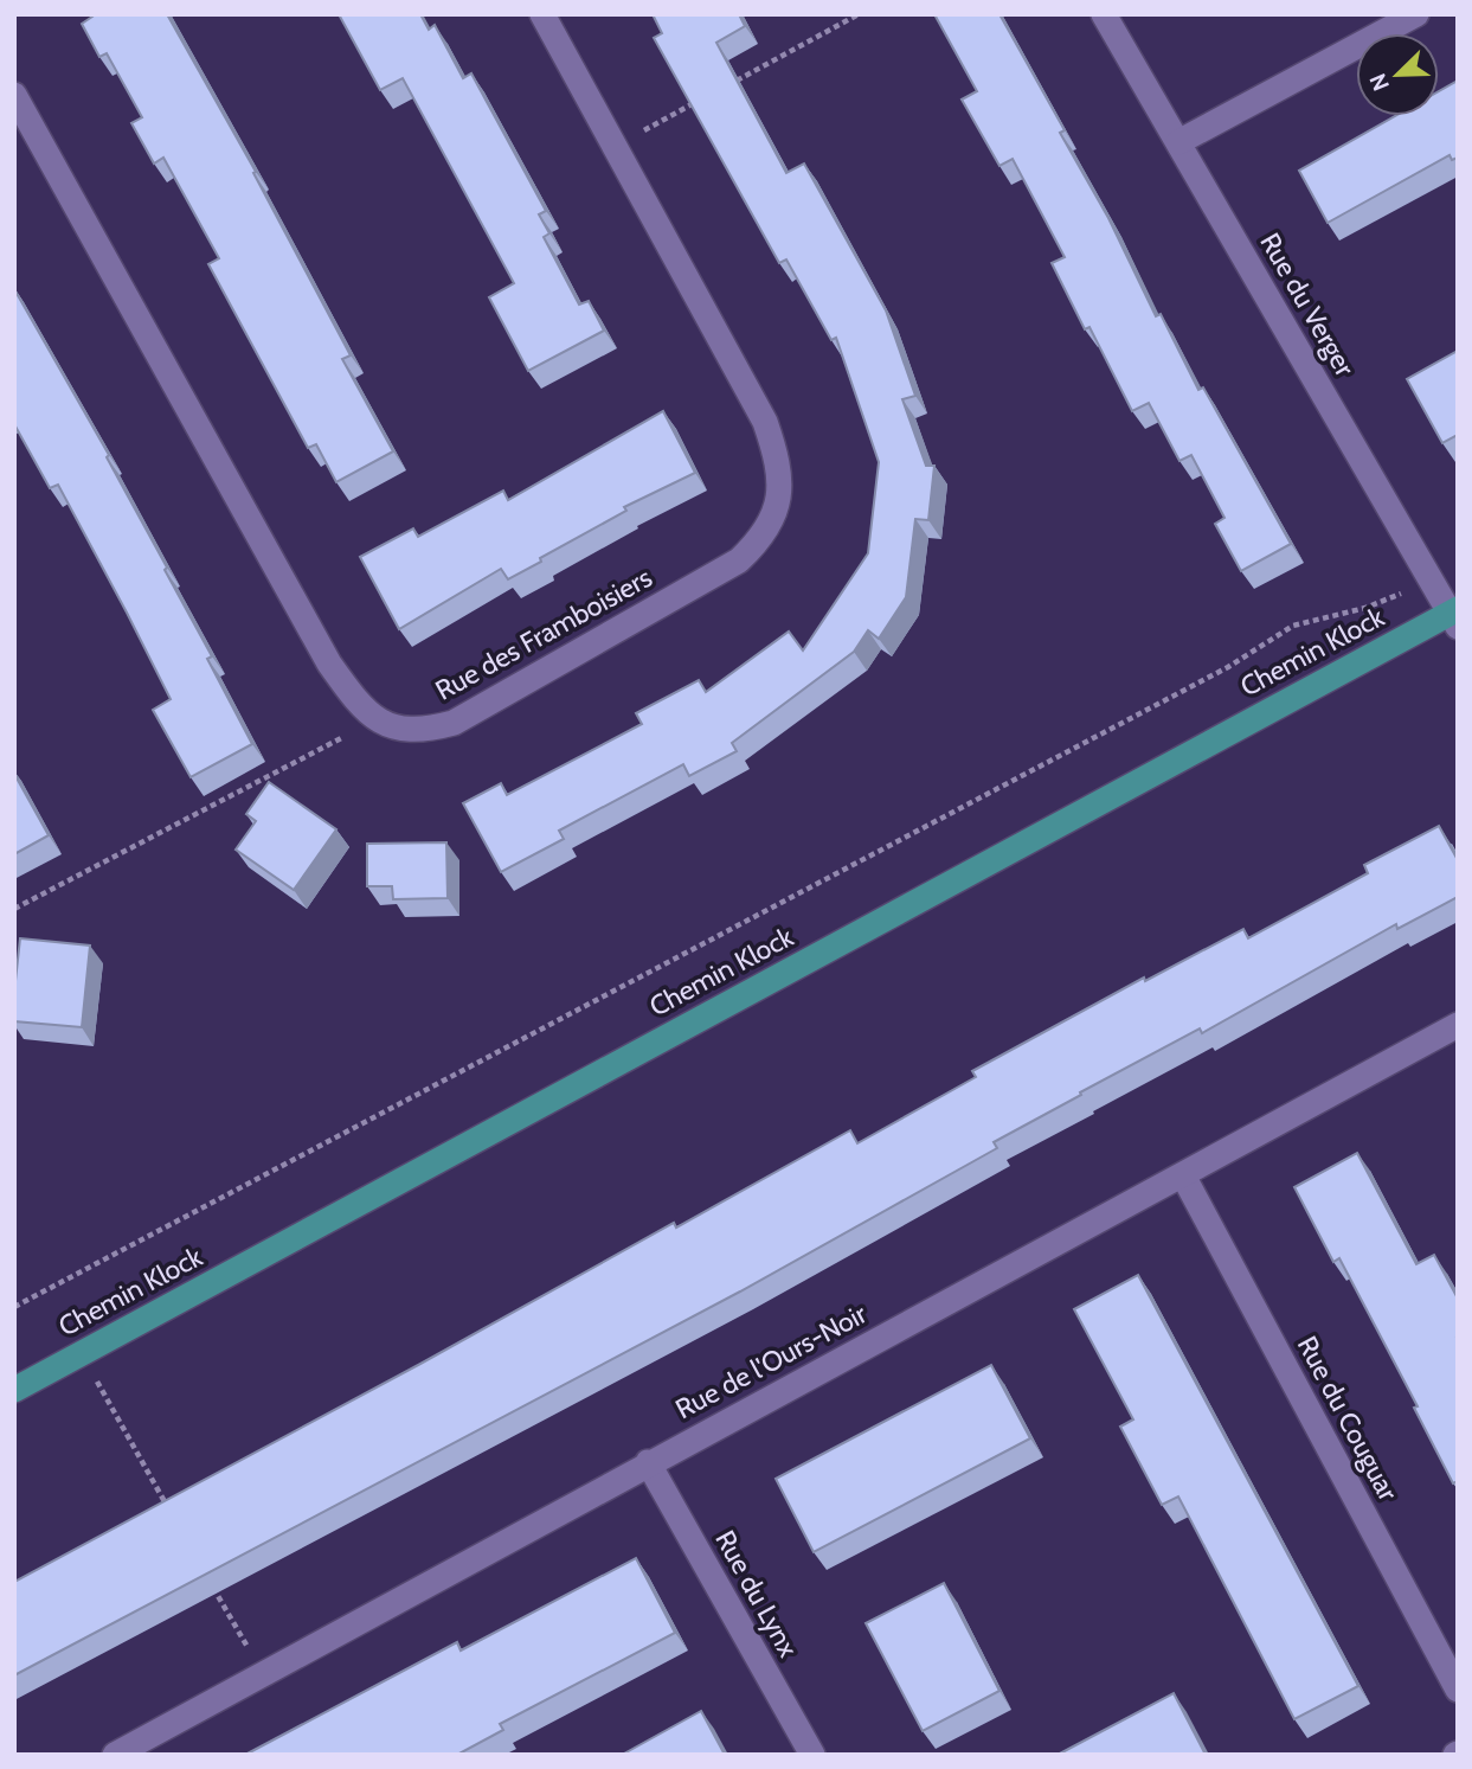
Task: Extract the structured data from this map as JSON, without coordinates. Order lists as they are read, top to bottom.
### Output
{
  "streets": {
    "main road": ["Chemin Klock"],
    "street": [
      "Rue du Verger",
      "Rue des Framboisiers",
      "Rue de l'Ours-Noir",
      "Rue du Couguar",
      "Rue du Lynx"
    ]
  },
  "crossings": [
    ["Rue du Verger", "Chemin Klock"],
    ["Rue de l'Ours-Noir", "Rue du Couguar"],
    ["Rue de l'Ours-Noir", "Rue du Lynx"]
  ],
  "north": "bottom left"
}
